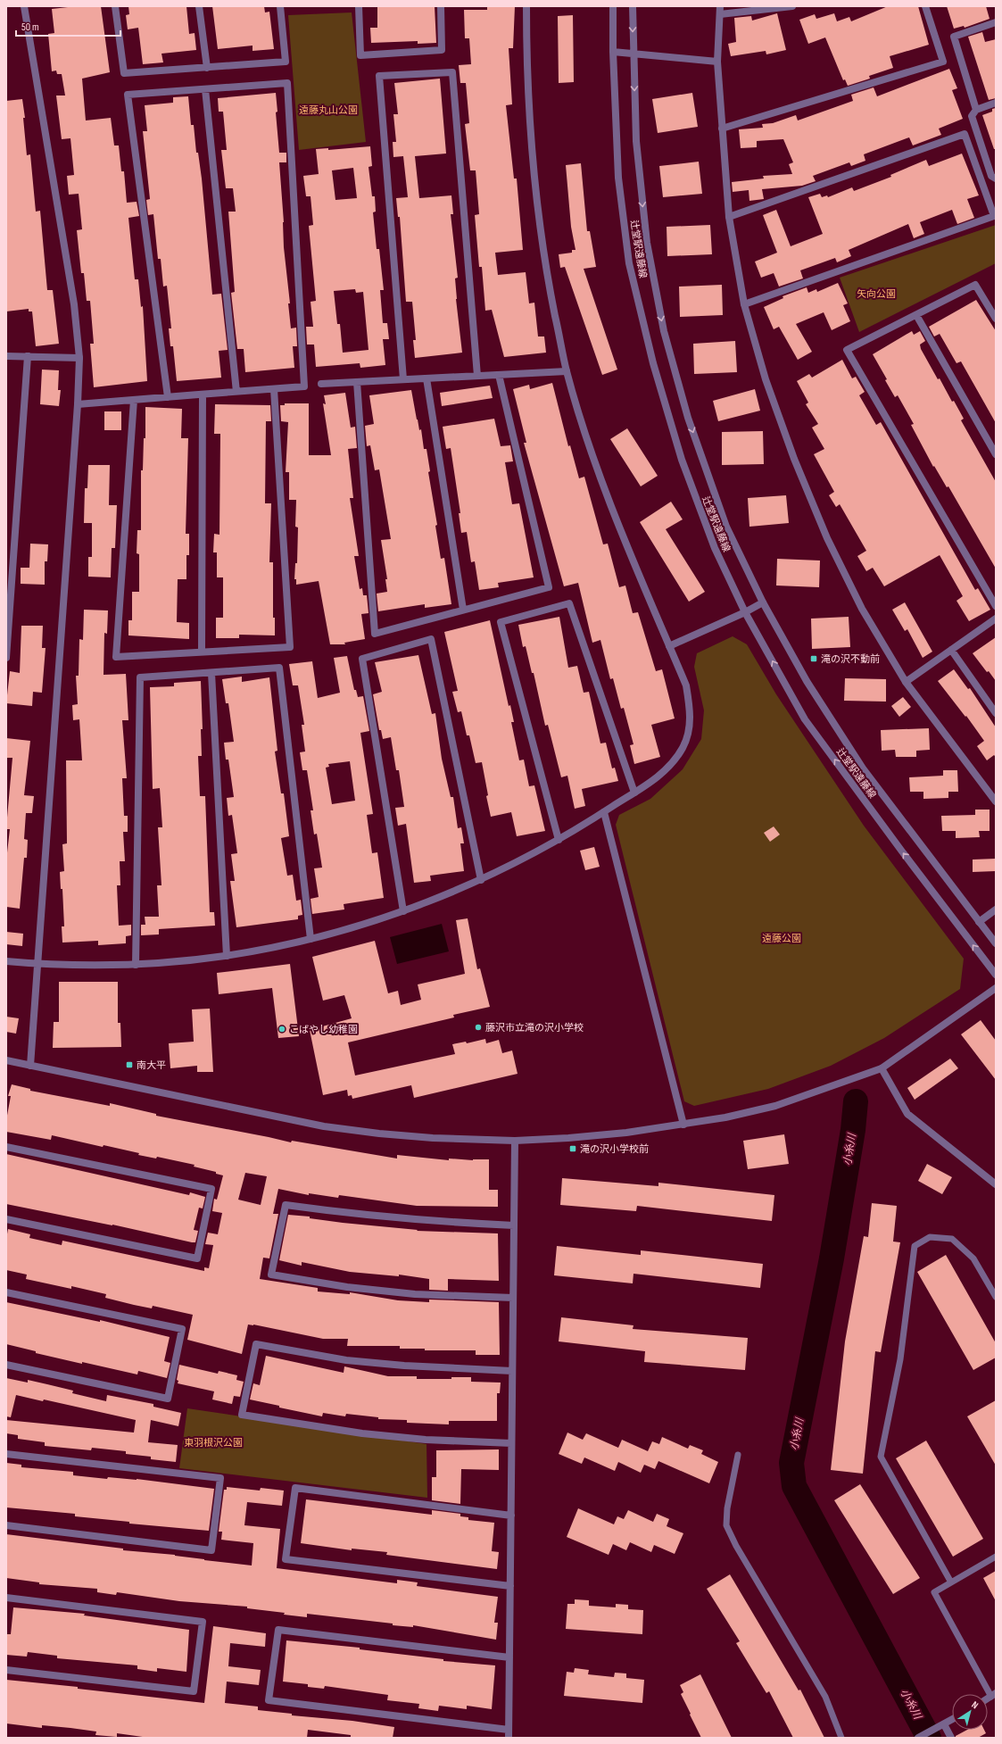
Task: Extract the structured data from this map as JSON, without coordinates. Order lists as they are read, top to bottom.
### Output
{
  "streets": {
    "street": ["辻堂駅遠藤線"]
  },
  "water": ["小糸川"],
  "parks": [
    "遠藤丸山公園",
    "矢向公園",
    "遠藤公園",
    "東羽根沢公園"
  ],
  "places": {
    "transit": ["滝の沢不動前", "南大平", "滝の沢小学校前"],
    "other": ["藤沢市立滝の沢小学校", "こばやし幼稚園"]
  },
  "scale_bar": "50 m",
  "north": "top right"
}
